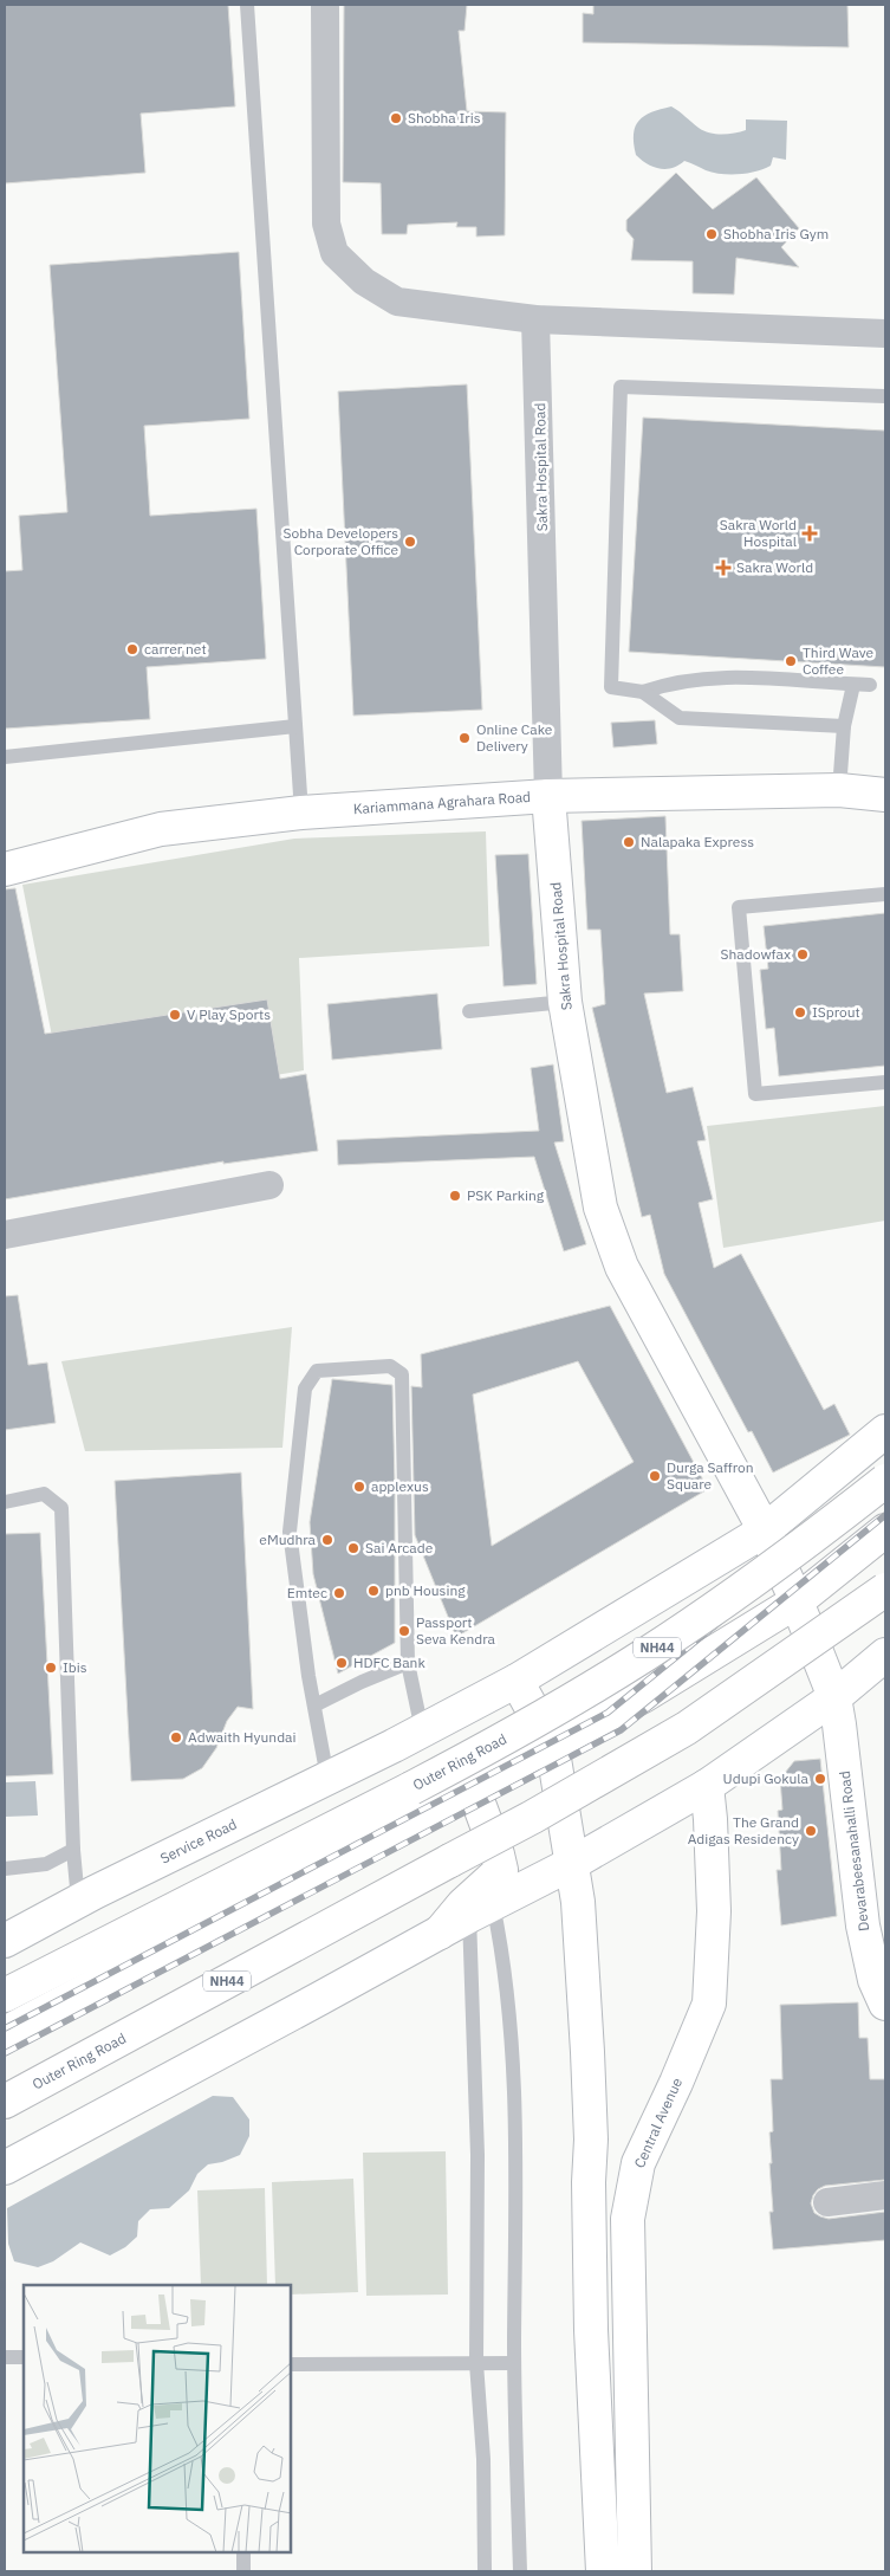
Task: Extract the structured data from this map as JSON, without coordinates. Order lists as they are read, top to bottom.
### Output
{
  "streets": {
    "main road": [
      "Sakra Hospital Road",
      "Kariammana Agrahara Road",
      "NH44",
      "Outer Ring Road",
      "Service Road",
      "Devarabeesanahalli Road",
      "Central Avenue"
    ]
  },
  "crossings": [
    ["Sakra Hospital Road", "Kariammana Agrahara Road"],
    ["Sakra Hospital Road", "Service Road"],
    ["Sakra Hospital Road", "Devarabeesanahalli Road"]
  ],
  "places": {
    "other": [
      "Shobha Iris",
      "Shobha Iris Gym",
      "Sobha Developers Corporate Office",
      "carrer net",
      "Third Wave Coffee",
      "Online Cake Delivery",
      "Nalapaka Express",
      "Shadowfax",
      "ISprout",
      "V Play Sports",
      "PSK Parking",
      "Durga Saffron Square",
      "applexus",
      "eMudhra",
      "Sai Arcade",
      "pnb Housing",
      "Emtec",
      "Passport Seva Kendra",
      "HDFC Bank",
      "Ibis",
      "Adwaith Hyundai",
      "Udupi Gokula",
      "The Grand Adigas Residency"
    ],
    "health": ["Sakra World Hospital", "Sakra World"]
  }
}
